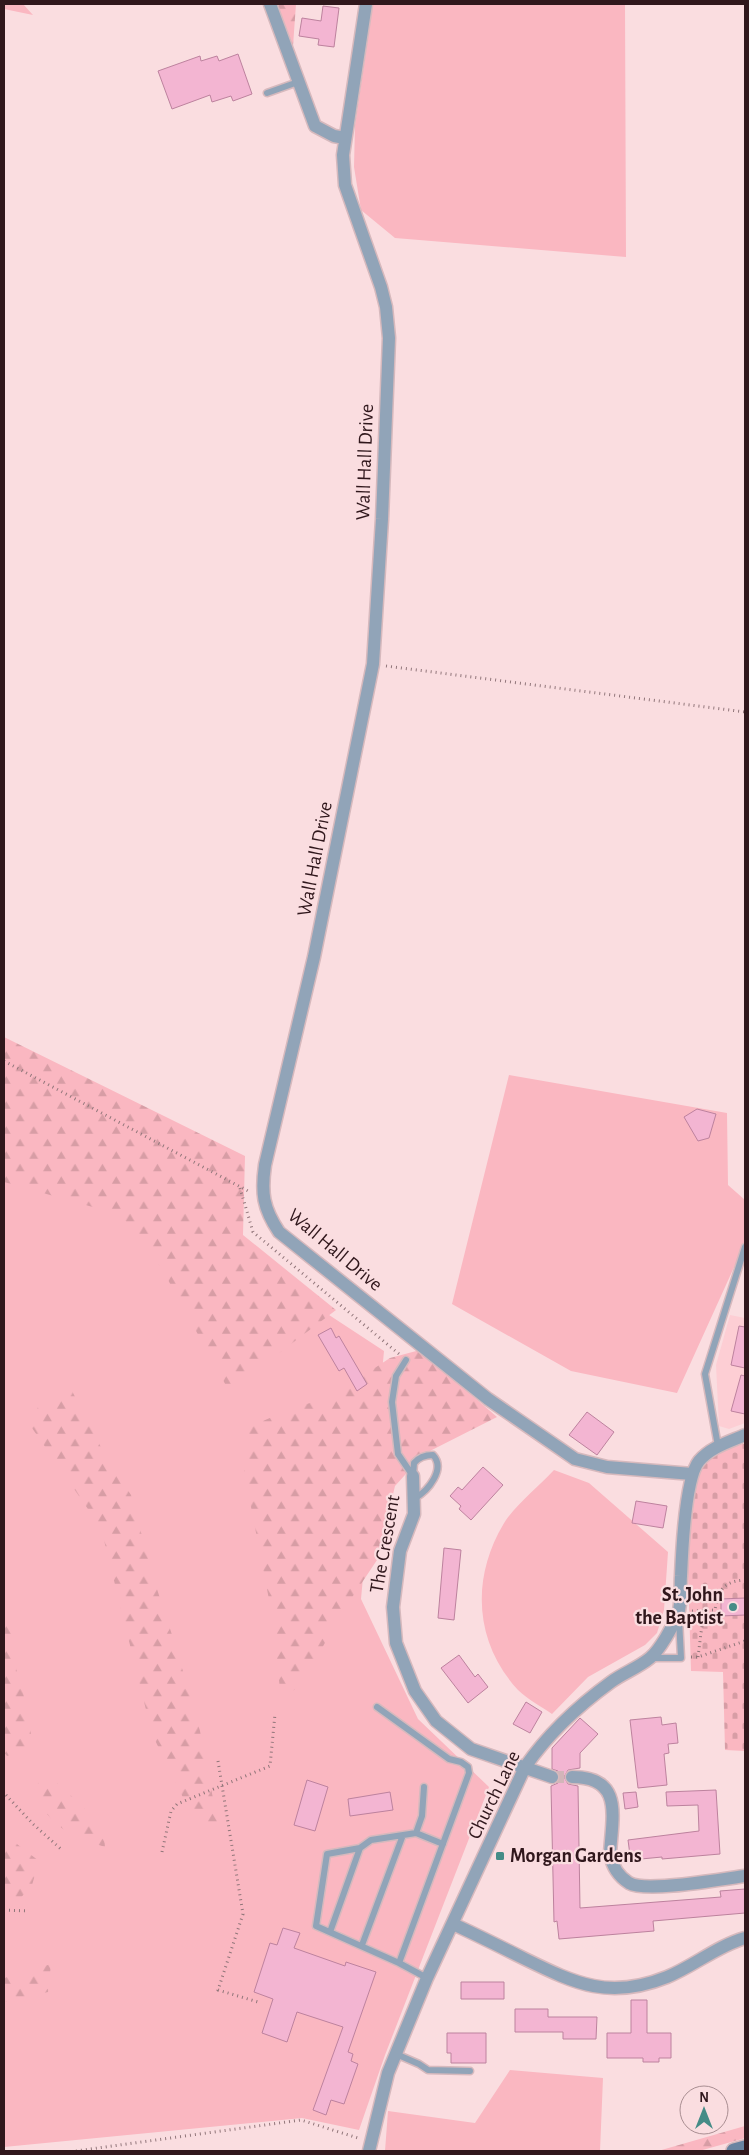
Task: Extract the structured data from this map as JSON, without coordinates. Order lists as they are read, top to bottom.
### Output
{
  "streets": {
    "street": ["Wall Hall Drive", "The Crescent", "Church Lane"]
  },
  "crossings": [
    ["Wall Hall Drive", "Church Lane"],
    ["The Crescent", "Church Lane"]
  ],
  "places": {
    "other": ["St. John the Baptist"],
    "transit": ["Morgan Gardens"]
  },
  "north": "top"
}
